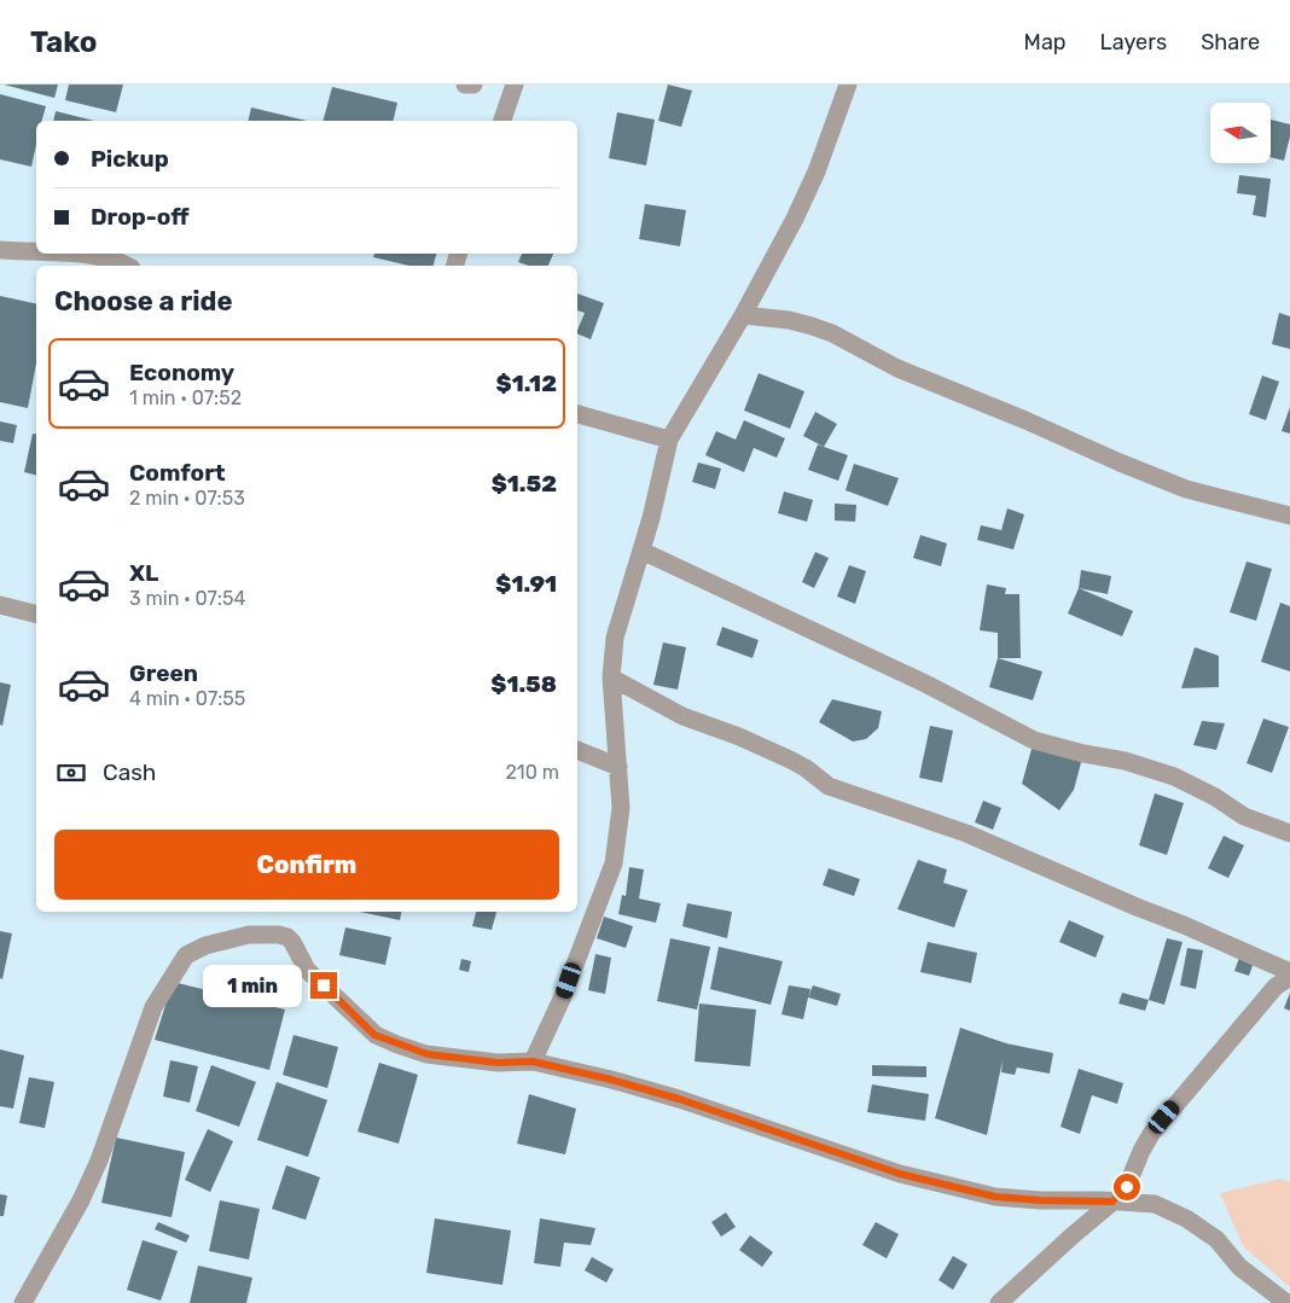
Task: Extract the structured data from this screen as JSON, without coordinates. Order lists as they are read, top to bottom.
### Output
{
  "north": "left",
  "page": {
    "header": "Tako",
    "nav": ["Map", "Layers", "Share"],
    "banner": ["Pickup", "Drop-off"],
    "heading": "Choose a ride",
    "list": [
      {
        "name": "Economy",
        "note": "1 min · 07:52",
        "value": "$1.12"
      },
      {
        "name": "Comfort",
        "note": "2 min · 07:53",
        "value": "$1.52"
      },
      {
        "name": "XL",
        "note": "3 min · 07:54",
        "value": "$1.91"
      },
      {
        "name": "Green",
        "note": "4 min · 07:55",
        "value": "$1.58"
      }
    ],
    "pay": ["Cash", "210 m"],
    "buttons": "Confirm",
    "bubble": "1 min"
  }
}
